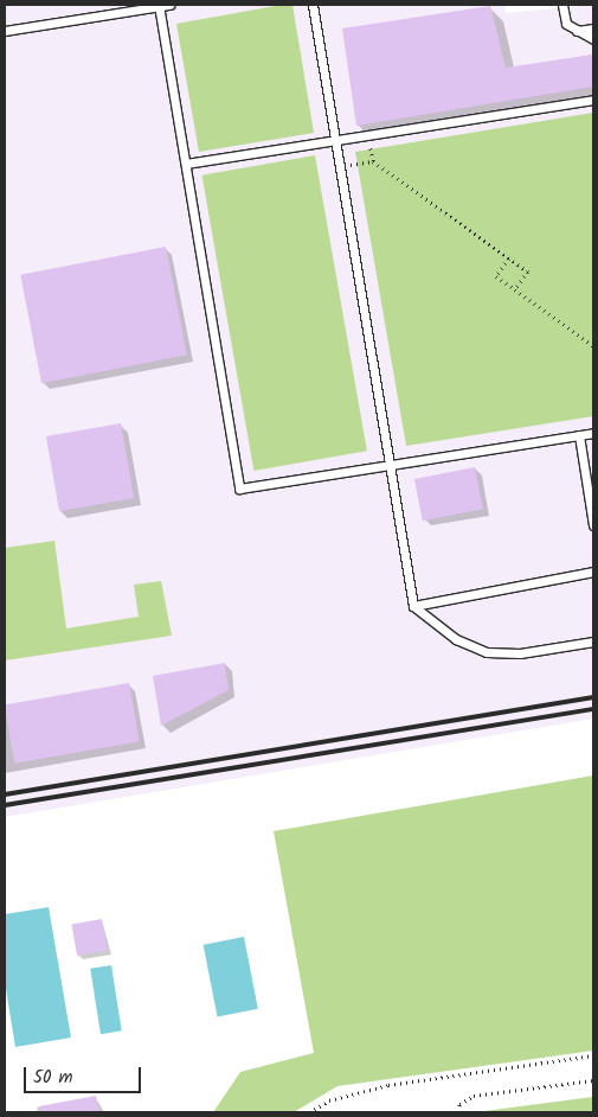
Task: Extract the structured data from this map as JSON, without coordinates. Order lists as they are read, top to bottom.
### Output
{
  "scale_bar": "50 m"
}
